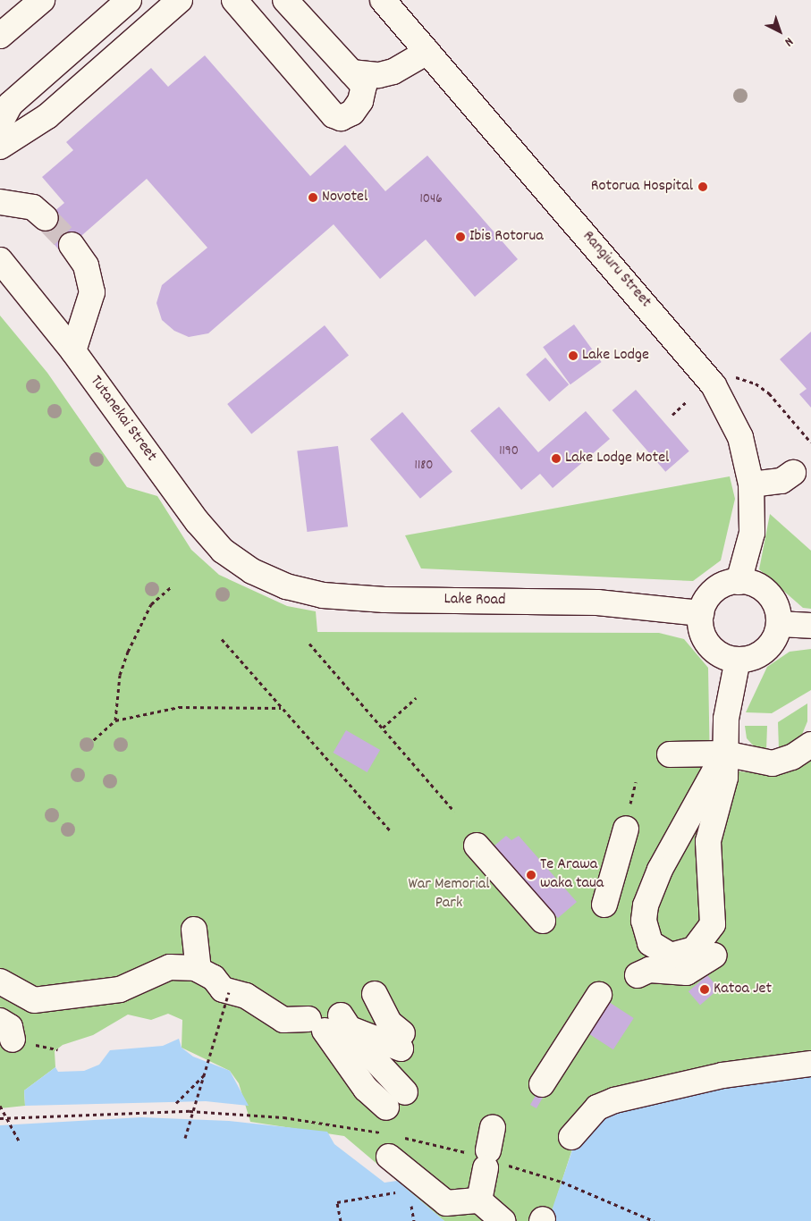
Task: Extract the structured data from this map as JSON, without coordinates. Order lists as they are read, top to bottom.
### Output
{
  "streets": {
    "street": ["Rangiuru Street", "Tutanekai Street", "Lake Road"]
  },
  "crossings": [
    ["Rangiuru Street", "Lake Road"],
    ["Tutanekai Street", "Lake Road"]
  ],
  "parks": ["War Memorial Park"],
  "places": [
    "Rotorua Hospital",
    "Novotel",
    "Ibis Rotorua",
    "Lake Lodge",
    "Lake Lodge Motel",
    "Te Arawa waka taua",
    "Katoa Jet"
  ],
  "house_numbers": ["1046", "1190", "1180"],
  "north": "bottom right"
}
